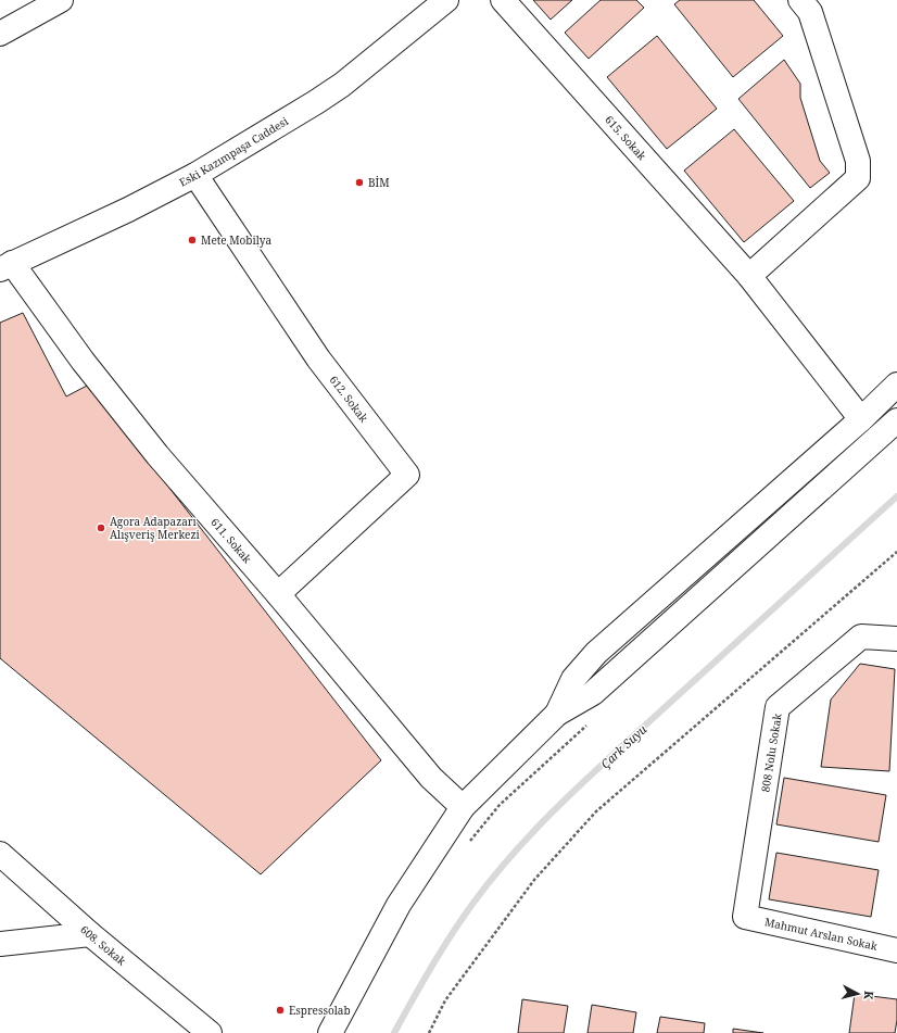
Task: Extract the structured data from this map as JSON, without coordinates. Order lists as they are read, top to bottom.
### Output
{
  "streets": {
    "street": [
      "615. Sokak",
      "Eski Kazımpaşa Caddesi",
      "612. Sokak",
      "611. Sokak",
      "808 Nolu Sokak",
      "Mahmut Arslan Sokak",
      "608. Sokak"
    ]
  },
  "crossings": [
    ["Eski Kazımpaşa Caddesi", "612. Sokak"],
    ["Eski Kazımpaşa Caddesi", "611. Sokak"],
    ["612. Sokak", "611. Sokak"],
    ["808 Nolu Sokak", "Mahmut Arslan Sokak"]
  ],
  "water": ["Çark Suyu"],
  "places": [
    "BİM",
    "Mete Mobilya",
    "Agora Adapazarı Alışveriş Merkezi",
    "Espressolab"
  ],
  "north": "right"
}
